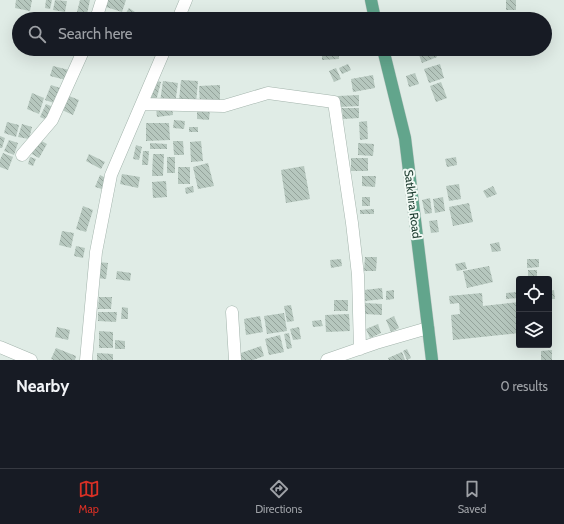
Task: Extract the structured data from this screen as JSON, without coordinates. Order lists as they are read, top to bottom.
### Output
{
  "streets": {
    "main road": ["Satkhira Road"]
  },
  "page": {
    "search": "Search here",
    "heading": ["Nearby", "0 results"],
    "nav": ["Map", "Directions", "Saved"]
  }
}
